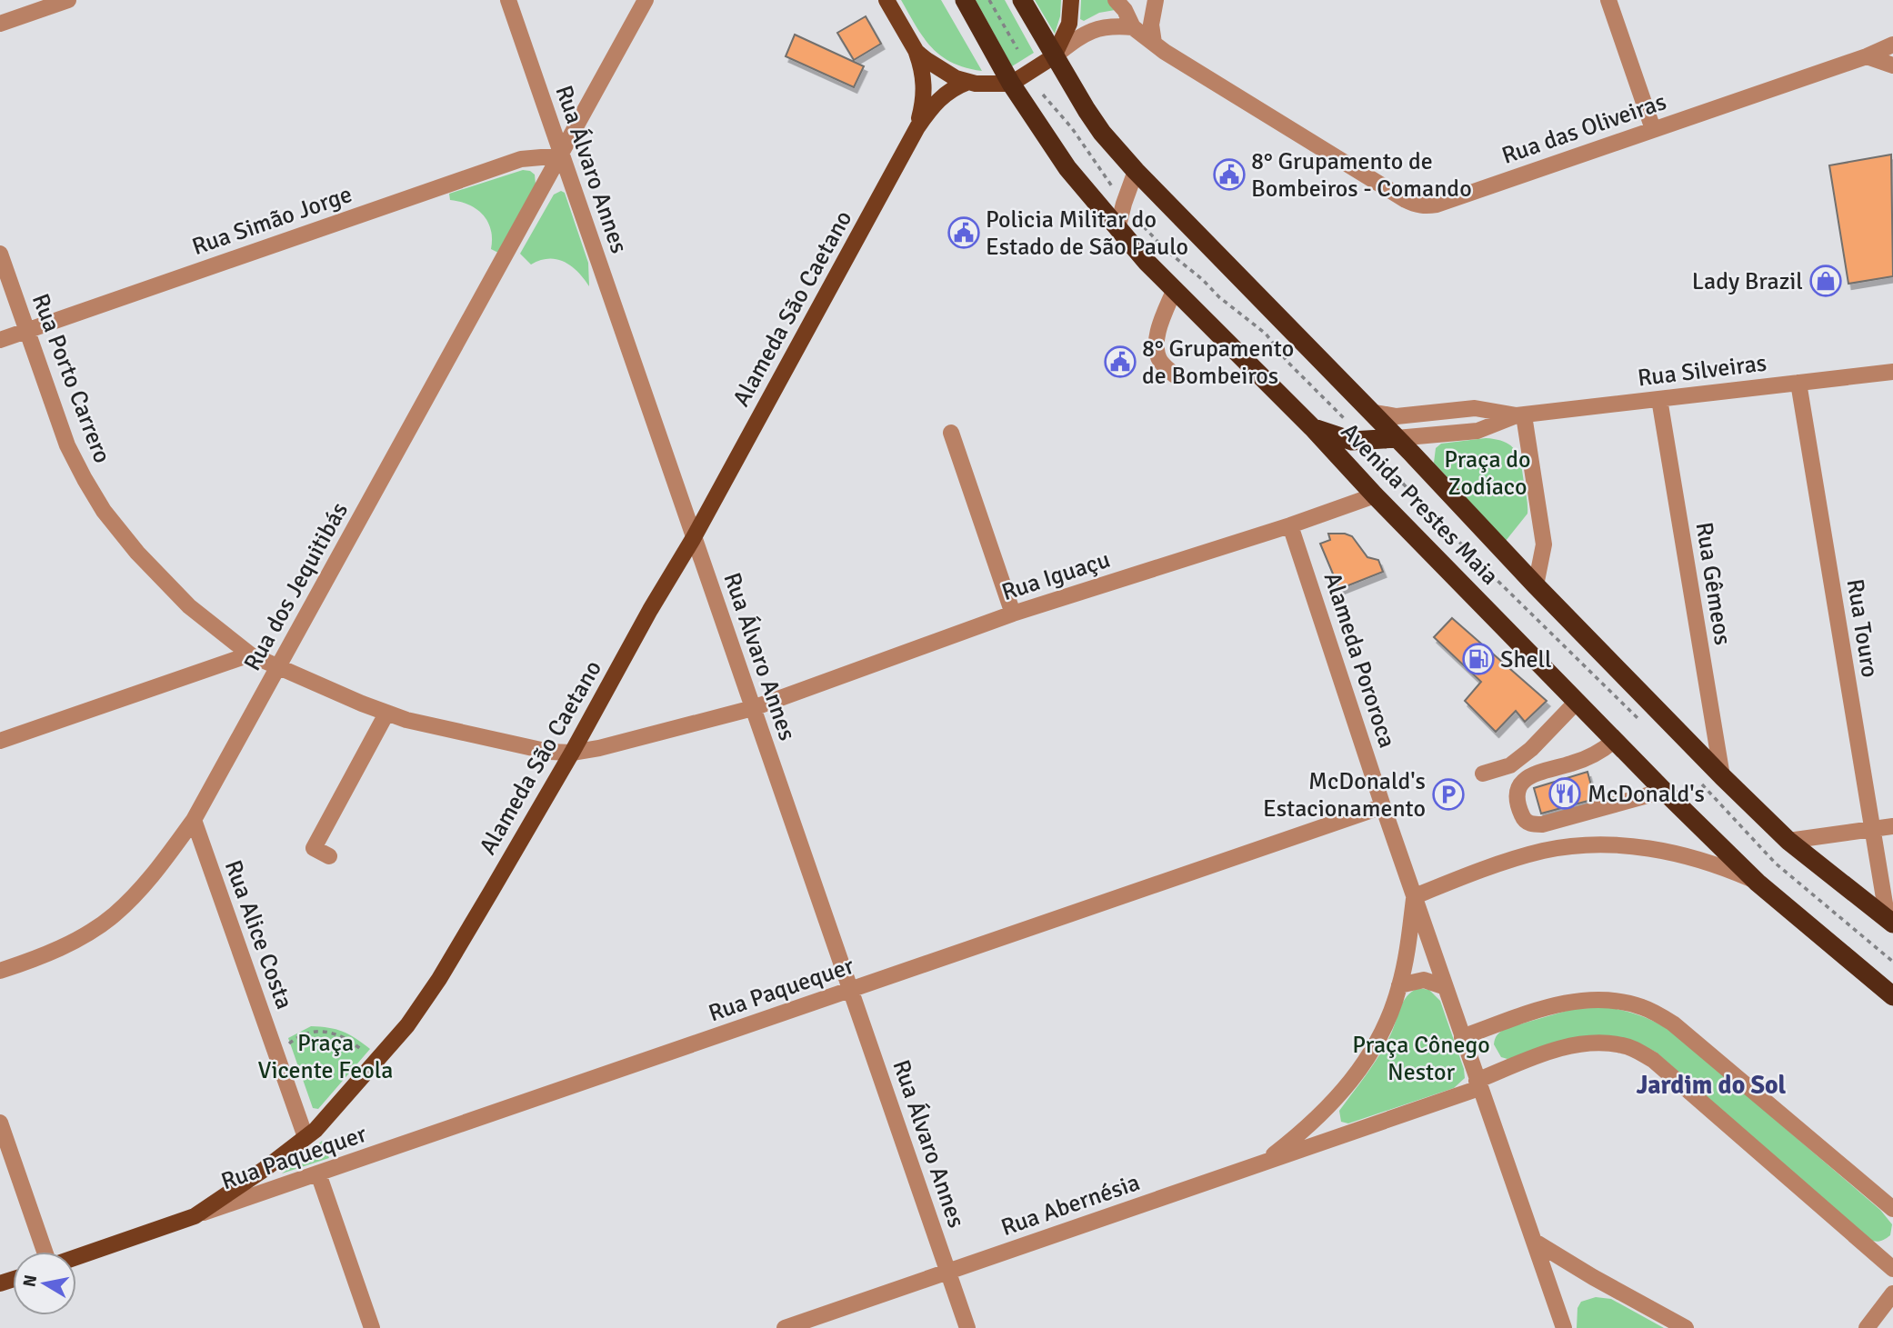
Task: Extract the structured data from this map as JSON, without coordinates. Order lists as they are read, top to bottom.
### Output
{
  "streets": {
    "highway": ["Avenida Prestes Maia"],
    "main road": ["Alameda São Caetano"],
    "street": [
      "Rua das Oliveiras",
      "Rua Álvaro Annes",
      "Rua Simão Jorge",
      "Rua Silveiras",
      "Rua Porto Carrero",
      "Rua Iguaçu",
      "Rua Gêmeos",
      "Rua dos Jequitibás",
      "Rua Touro",
      "Alameda Pororoca",
      "Rua Alice Costa",
      "Rua Paquequer",
      "Rua Abernésia"
    ]
  },
  "crossings": [
    ["Rua Álvaro Annes", "Rua Simão Jorge"],
    ["Rua Álvaro Annes", "Alameda São Caetano"],
    ["Rua Álvaro Annes", "Rua Porto Carrero"],
    ["Rua Álvaro Annes", "Rua Iguaçu"],
    ["Rua Álvaro Annes", "Rua dos Jequitibás"],
    ["Rua Álvaro Annes", "Rua Paquequer"],
    ["Rua Álvaro Annes", "Rua Abernésia"],
    ["Rua Simão Jorge", "Rua Porto Carrero"],
    ["Rua Simão Jorge", "Rua dos Jequitibás"],
    ["Alameda São Caetano", "Rua Porto Carrero"],
    ["Alameda São Caetano", "Rua Alice Costa"],
    ["Alameda São Caetano", "Rua Paquequer"],
    ["Rua Silveiras", "Avenida Prestes Maia"],
    ["Rua Silveiras", "Rua Gêmeos"],
    ["Rua Silveiras", "Rua Touro"],
    ["Rua Porto Carrero", "Rua Iguaçu"],
    ["Rua Porto Carrero", "Rua dos Jequitibás"],
    ["Avenida Prestes Maia", "Rua Iguaçu"],
    ["Avenida Prestes Maia", "Rua Gêmeos"],
    ["Avenida Prestes Maia", "Rua Touro"],
    ["Rua Iguaçu", "Alameda Pororoca"],
    ["Rua dos Jequitibás", "Rua Alice Costa"],
    ["Alameda Pororoca", "Rua Paquequer"]
  ],
  "districts": ["Jardim do Sol"],
  "parks": ["Praça do Zodíaco", "Praça Vicente Feola", "Praça Cônego Nestor"],
  "places": {
    "public building": ["8° Grupamento de Bombeiros - Comando", "Policia Militar do Estado de São Paulo", "8° Grupamento de Bombeiros"],
    "shop": ["Lady Brazil"],
    "fuel station": ["Shell"],
    "restaurant": ["McDonald's"],
    "parking": ["McDonald's Estacionamento"]
  },
  "north": "left"
}
